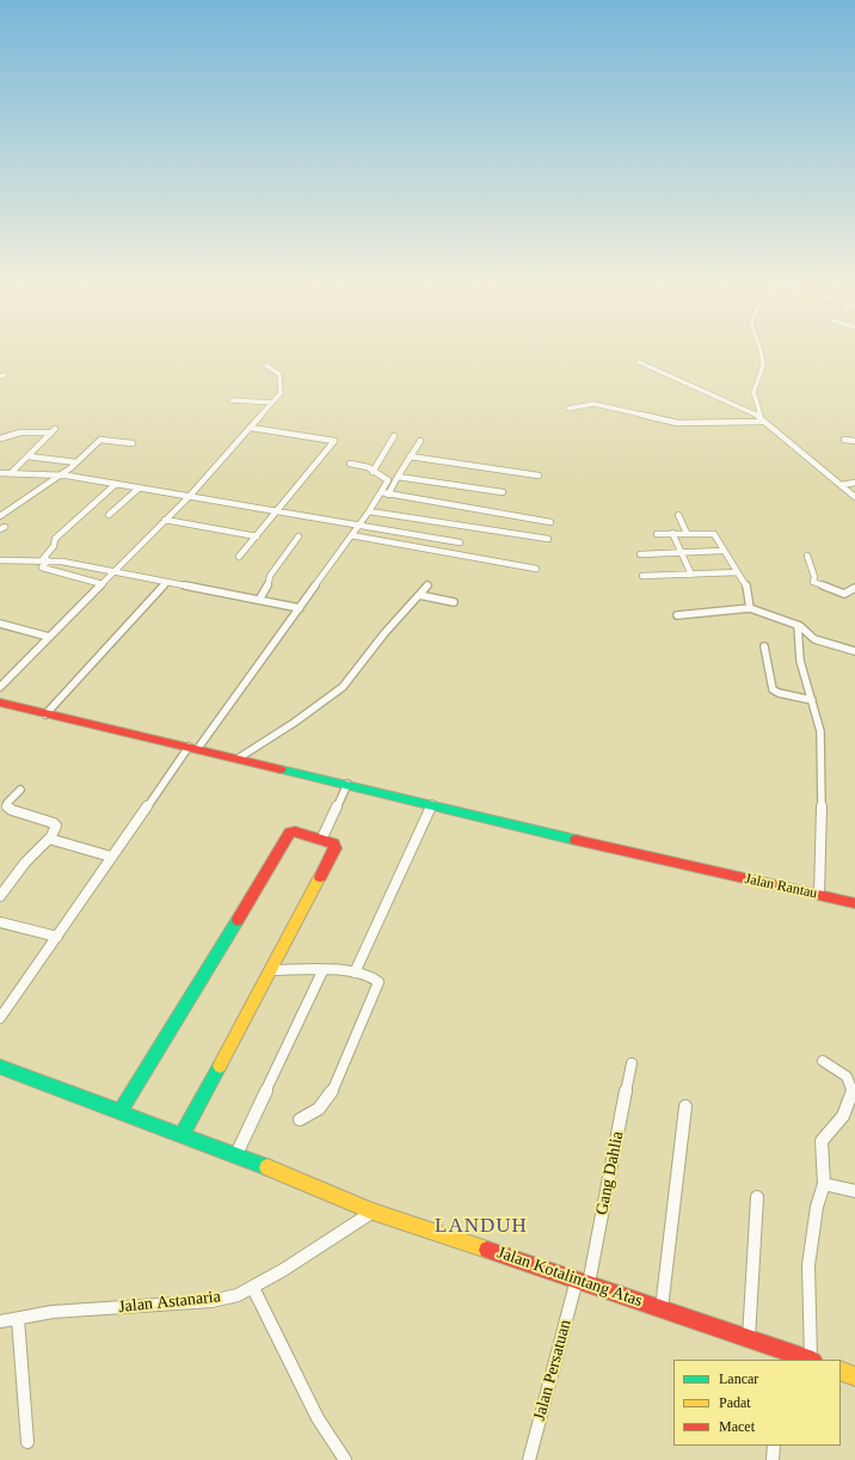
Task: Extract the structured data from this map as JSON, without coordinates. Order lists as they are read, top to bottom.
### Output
{
  "streets": {
    "street": [
      "Jalan Rantau",
      "Gang Dahlia",
      "Jalan Kotalintang Atas",
      "Jalan Astanaria",
      "Jalan Persatuan"
    ]
  },
  "crossings": [
    ["Gang Dahlia", "Jalan Kotalintang Atas"],
    ["Gang Dahlia", "Jalan Persatuan"],
    ["Jalan Kotalintang Atas", "Jalan Astanaria"],
    ["Jalan Kotalintang Atas", "Jalan Persatuan"]
  ],
  "districts": ["LANDUH"],
  "legend": ["Lancar", "Padat", "Macet"]
}
